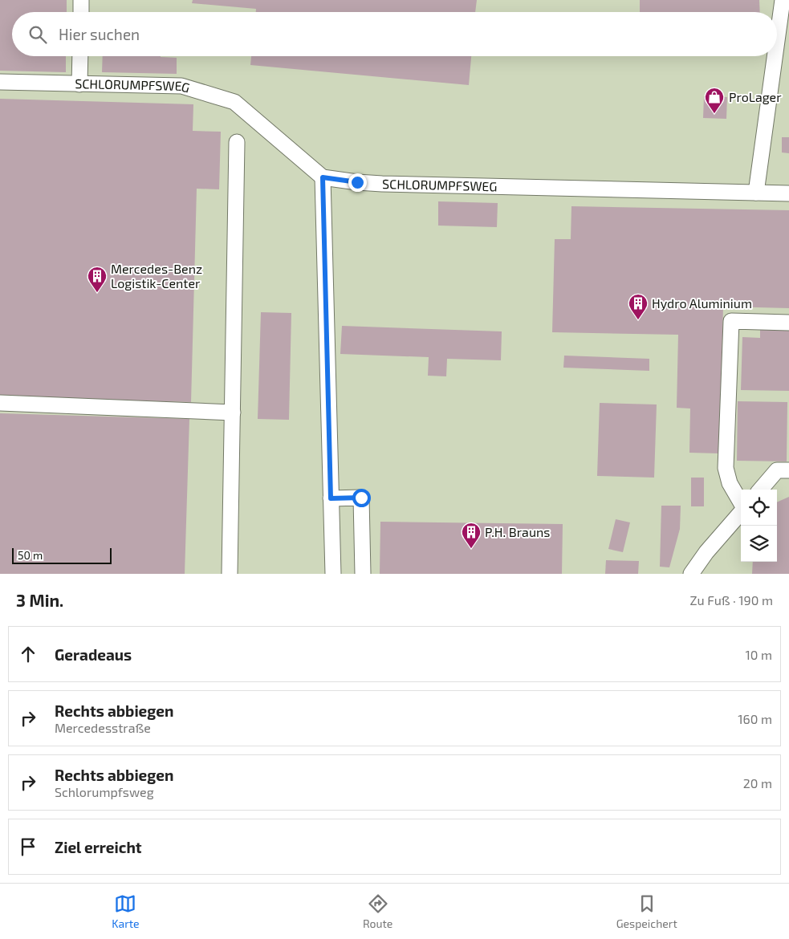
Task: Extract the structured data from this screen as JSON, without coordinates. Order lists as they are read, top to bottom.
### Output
{
  "streets": {
    "street": ["SCHLORUMPFSWEG"]
  },
  "places": {
    "shop": ["ProLager"],
    "building": ["Mercedes-Benz Logistik-Center", "Hydro Aluminium", "P.H. Brauns"]
  },
  "scale_bar": "50 m",
  "page": {
    "search": "Hier suchen",
    "scale": "50 m",
    "heading": ["3 Min.", "Zu Fuß · 190 m"],
    "list": [
      ["Geradeaus", "10 m"],
      ["Rechts abbiegen", "Mercedesstraße", "160 m"],
      ["Rechts abbiegen", "Schlorumpfsweg", "20 m"],
      "Ziel erreicht"
    ],
    "nav": ["Karte", "Route", "Gespeichert"]
  }
}
